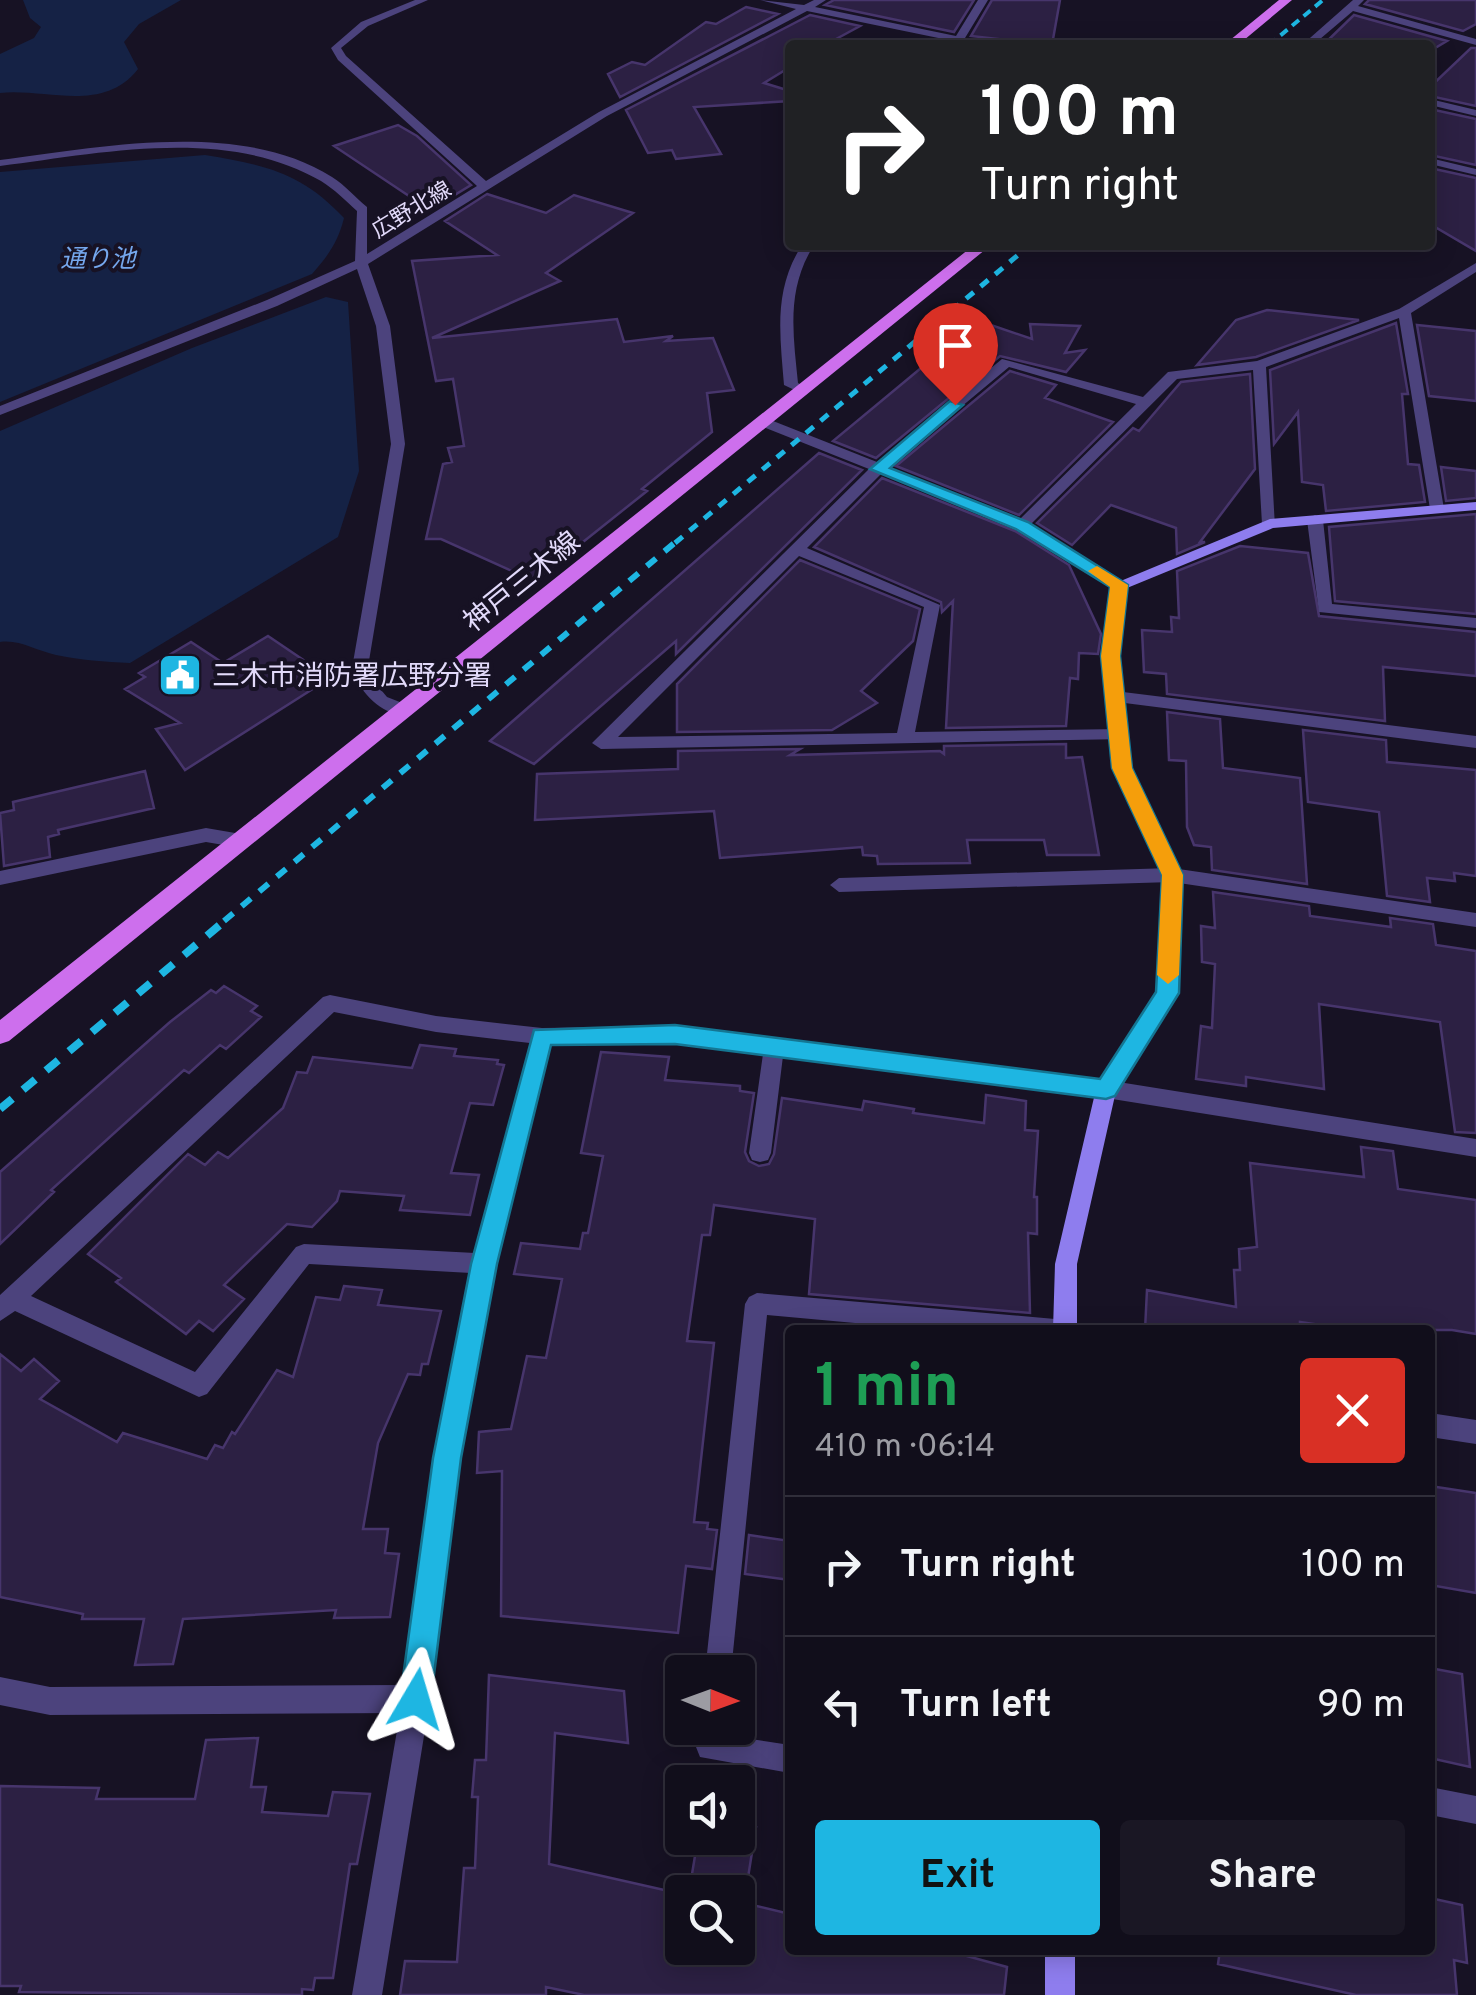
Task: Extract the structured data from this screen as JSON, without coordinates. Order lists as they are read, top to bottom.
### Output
{
  "streets": {
    "main road": ["神戸三木線"],
    "street": ["広野北線"]
  },
  "water": ["通り池"],
  "places": {
    "public building": ["三木市消防署広野分署"]
  },
  "north": "right",
  "page": {
    "turn": ["100 m", "Turn right"],
    "heading": ["1 min", "410 m · 06:14"],
    "list": [
      {
        "name": "Turn right",
        "value": "100 m"
      },
      {
        "name": "Turn left",
        "value": "90 m"
      }
    ],
    "buttons": ["Exit", "Share"]
  }
}
